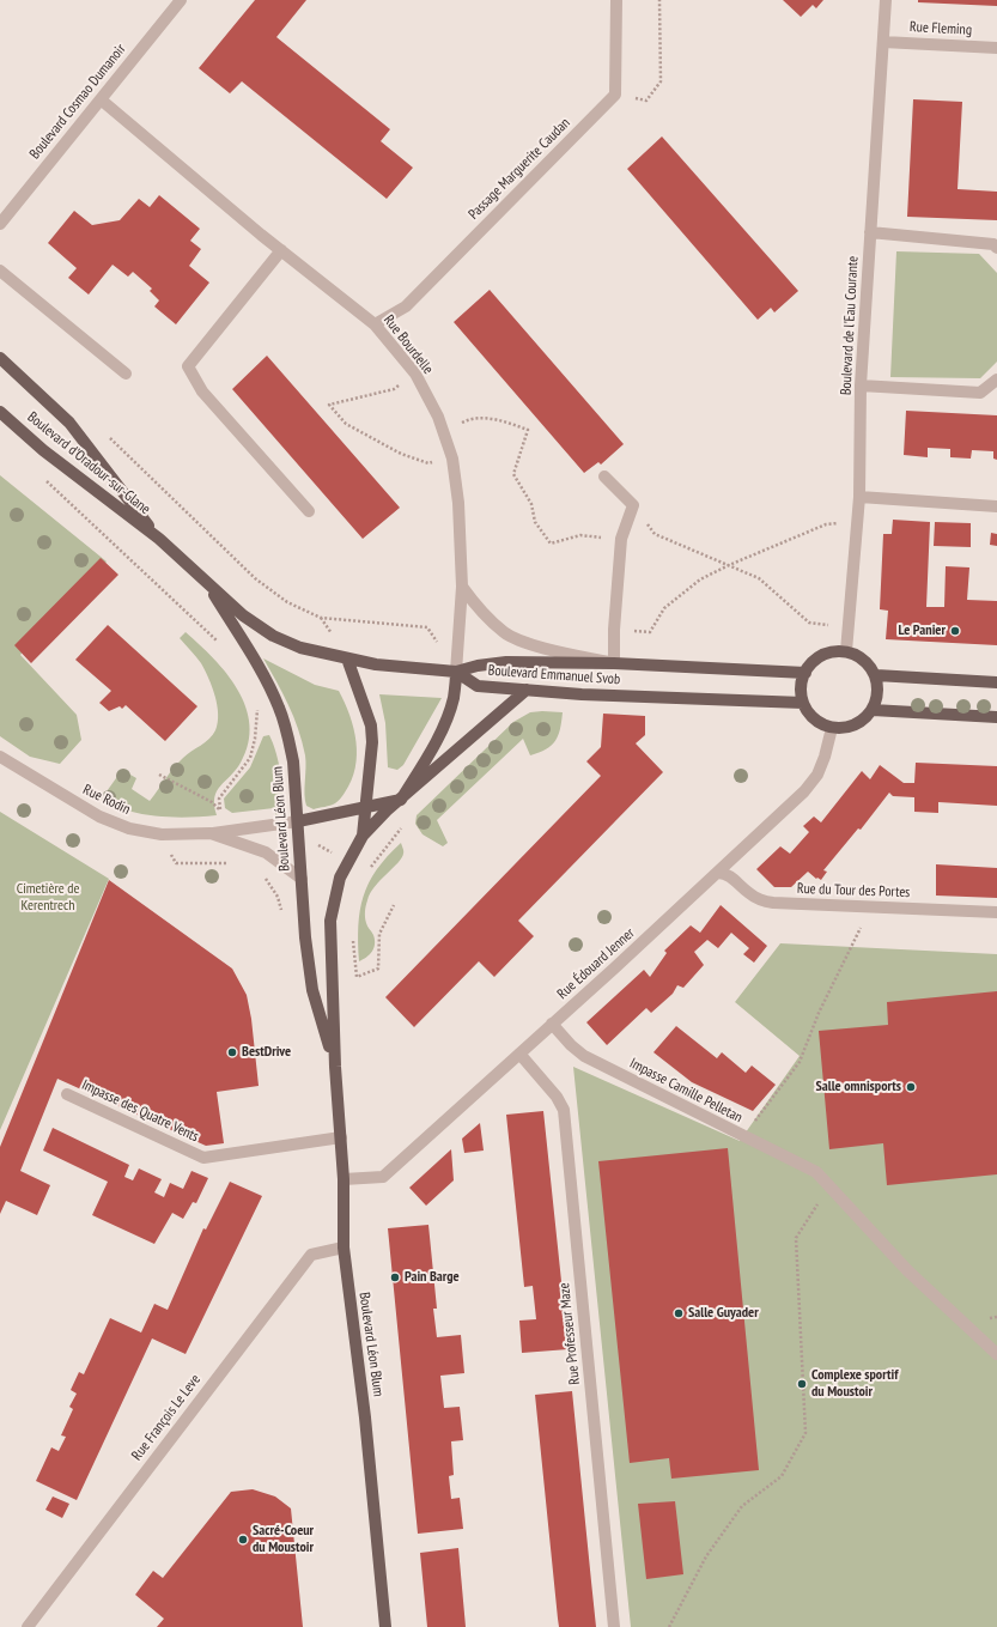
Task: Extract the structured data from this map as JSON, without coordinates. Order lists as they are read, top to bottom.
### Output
{
  "streets": {
    "main road": ["Boulevard d'Oradour-sur-Glane", "Boulevard Emmanuel Svob", "Boulevard Léon Blum"],
    "street": [
      "Rue Fleming",
      "Boulevard Cosmao Dumanoir",
      "Passage Marguerite Caudan",
      "Boulevard de l'Eau Courante",
      "Rue Bourdelle",
      "Rue Rodin",
      "Rue du Tour des Portes",
      "Rue Édouard Jenner",
      "Impasse Camille Pelletan",
      "Impasse des Quatre Vents",
      "Rue Professeur Maze",
      "Rue François Le Leve"
    ]
  },
  "crossings": [
    ["Rue Fleming", "Boulevard de l'Eau Courante"],
    ["Boulevard Cosmao Dumanoir", "Rue Bourdelle"],
    ["Passage Marguerite Caudan", "Rue Bourdelle"],
    ["Boulevard de l'Eau Courante", "Boulevard Emmanuel Svob"],
    ["Boulevard de l'Eau Courante", "Rue Édouard Jenner"],
    ["Rue Bourdelle", "Boulevard d'Oradour-sur-Glane"],
    ["Rue Bourdelle", "Boulevard Emmanuel Svob"],
    ["Boulevard d'Oradour-sur-Glane", "Boulevard Emmanuel Svob"],
    ["Boulevard d'Oradour-sur-Glane", "Boulevard Léon Blum"],
    ["Boulevard Emmanuel Svob", "Rue Édouard Jenner"],
    ["Rue Rodin", "Boulevard Léon Blum"],
    ["Boulevard Léon Blum", "Rue Édouard Jenner"],
    ["Boulevard Léon Blum", "Impasse des Quatre Vents"],
    ["Boulevard Léon Blum", "Rue François Le Leve"],
    ["Rue du Tour des Portes", "Rue Édouard Jenner"],
    ["Rue Édouard Jenner", "Impasse Camille Pelletan"],
    ["Rue Édouard Jenner", "Rue Professeur Maze"]
  ],
  "parks": ["Cimetière de Kerentrech"],
  "places": [
    "Le Panier",
    "BestDrive",
    "Salle omnisports",
    "Pain Barge",
    "Salle Guyader",
    "Complexe sportif du Moustoir",
    "Sacré-Coeur du Moustoir"
  ]
}
